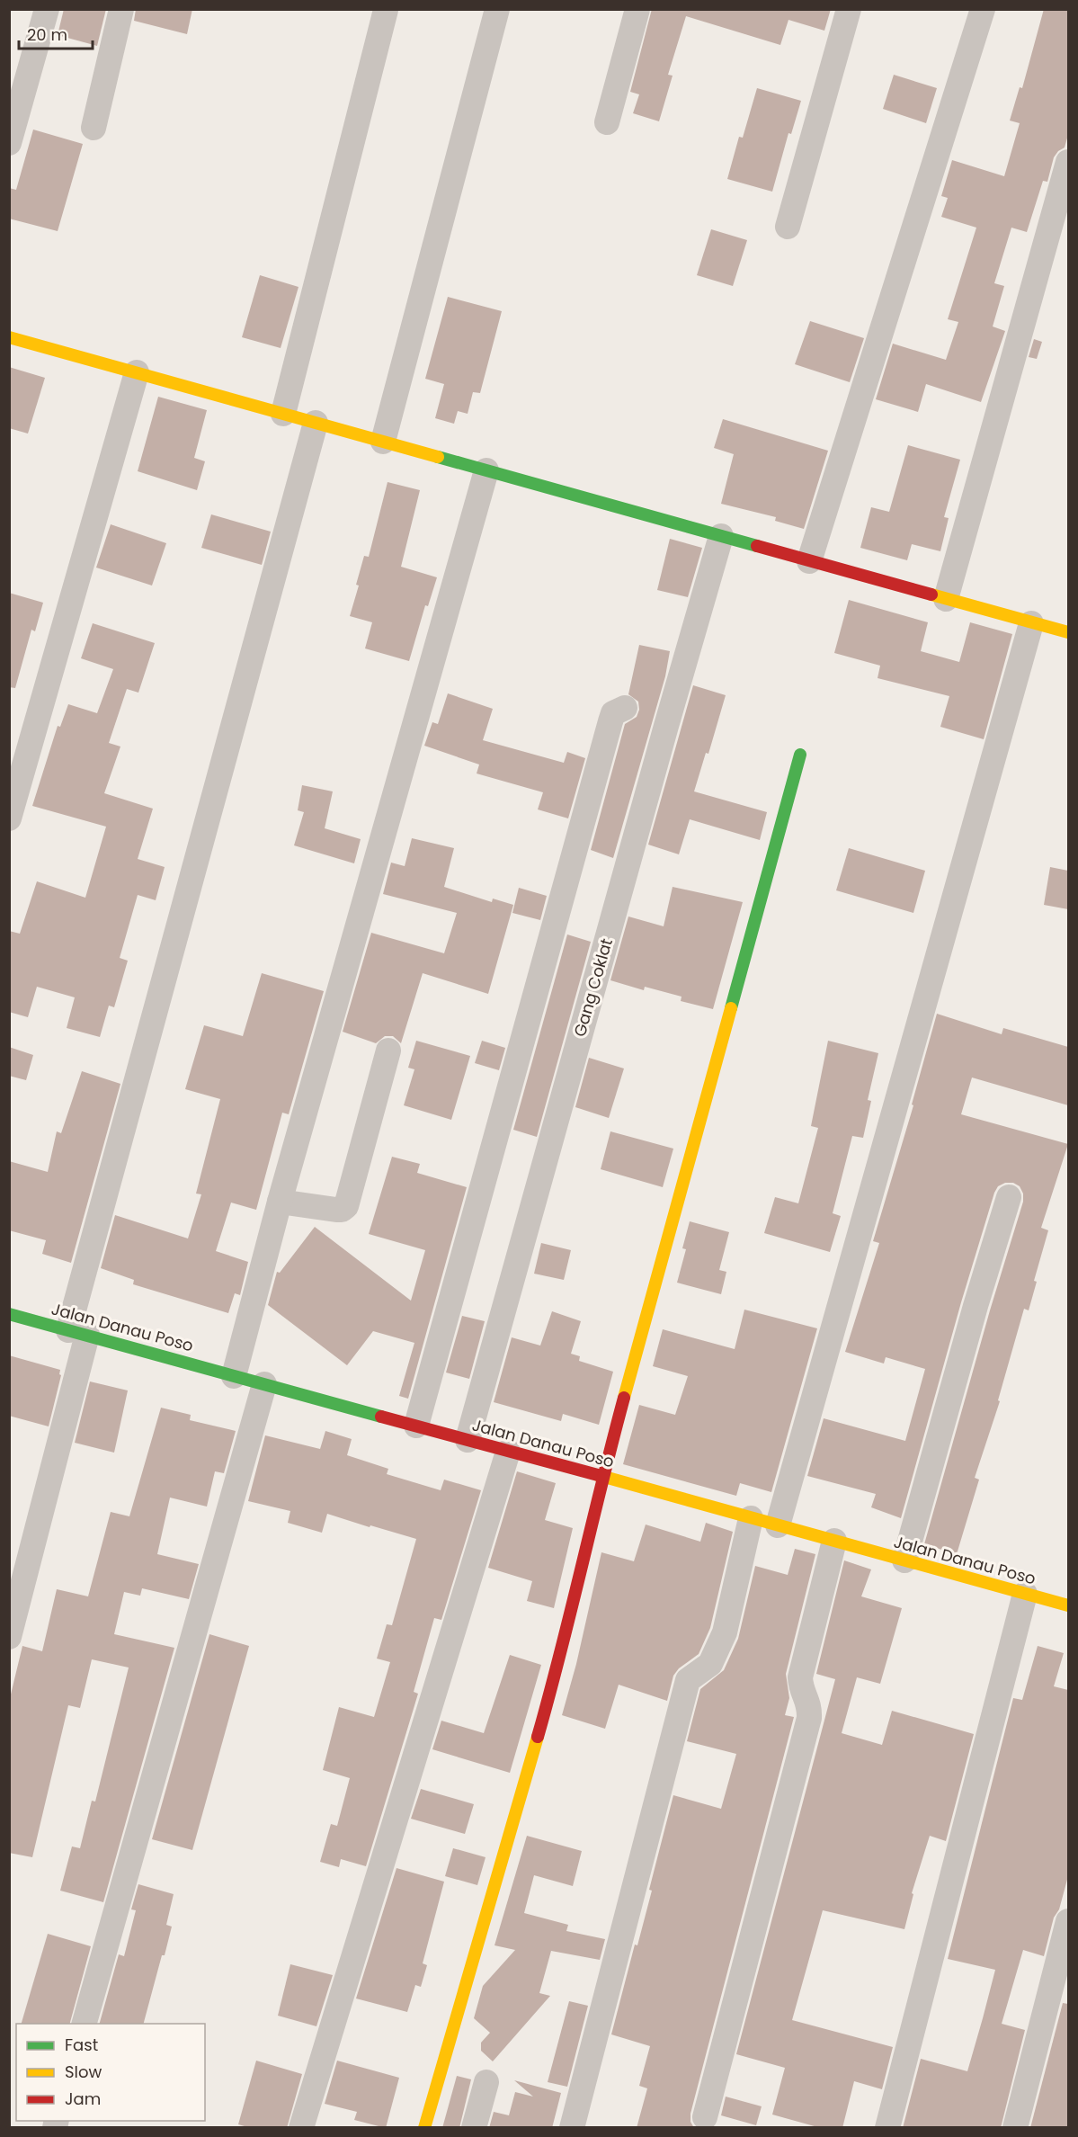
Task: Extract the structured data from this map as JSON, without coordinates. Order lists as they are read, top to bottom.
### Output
{
  "streets": {
    "street": ["Gang Coklat", "Jalan Danau Poso"]
  },
  "crossings": [
    ["Gang Coklat", "Jalan Danau Poso"]
  ],
  "legend": ["Fast", "Slow", "Jam"],
  "scale_bar": "20 m"
}
